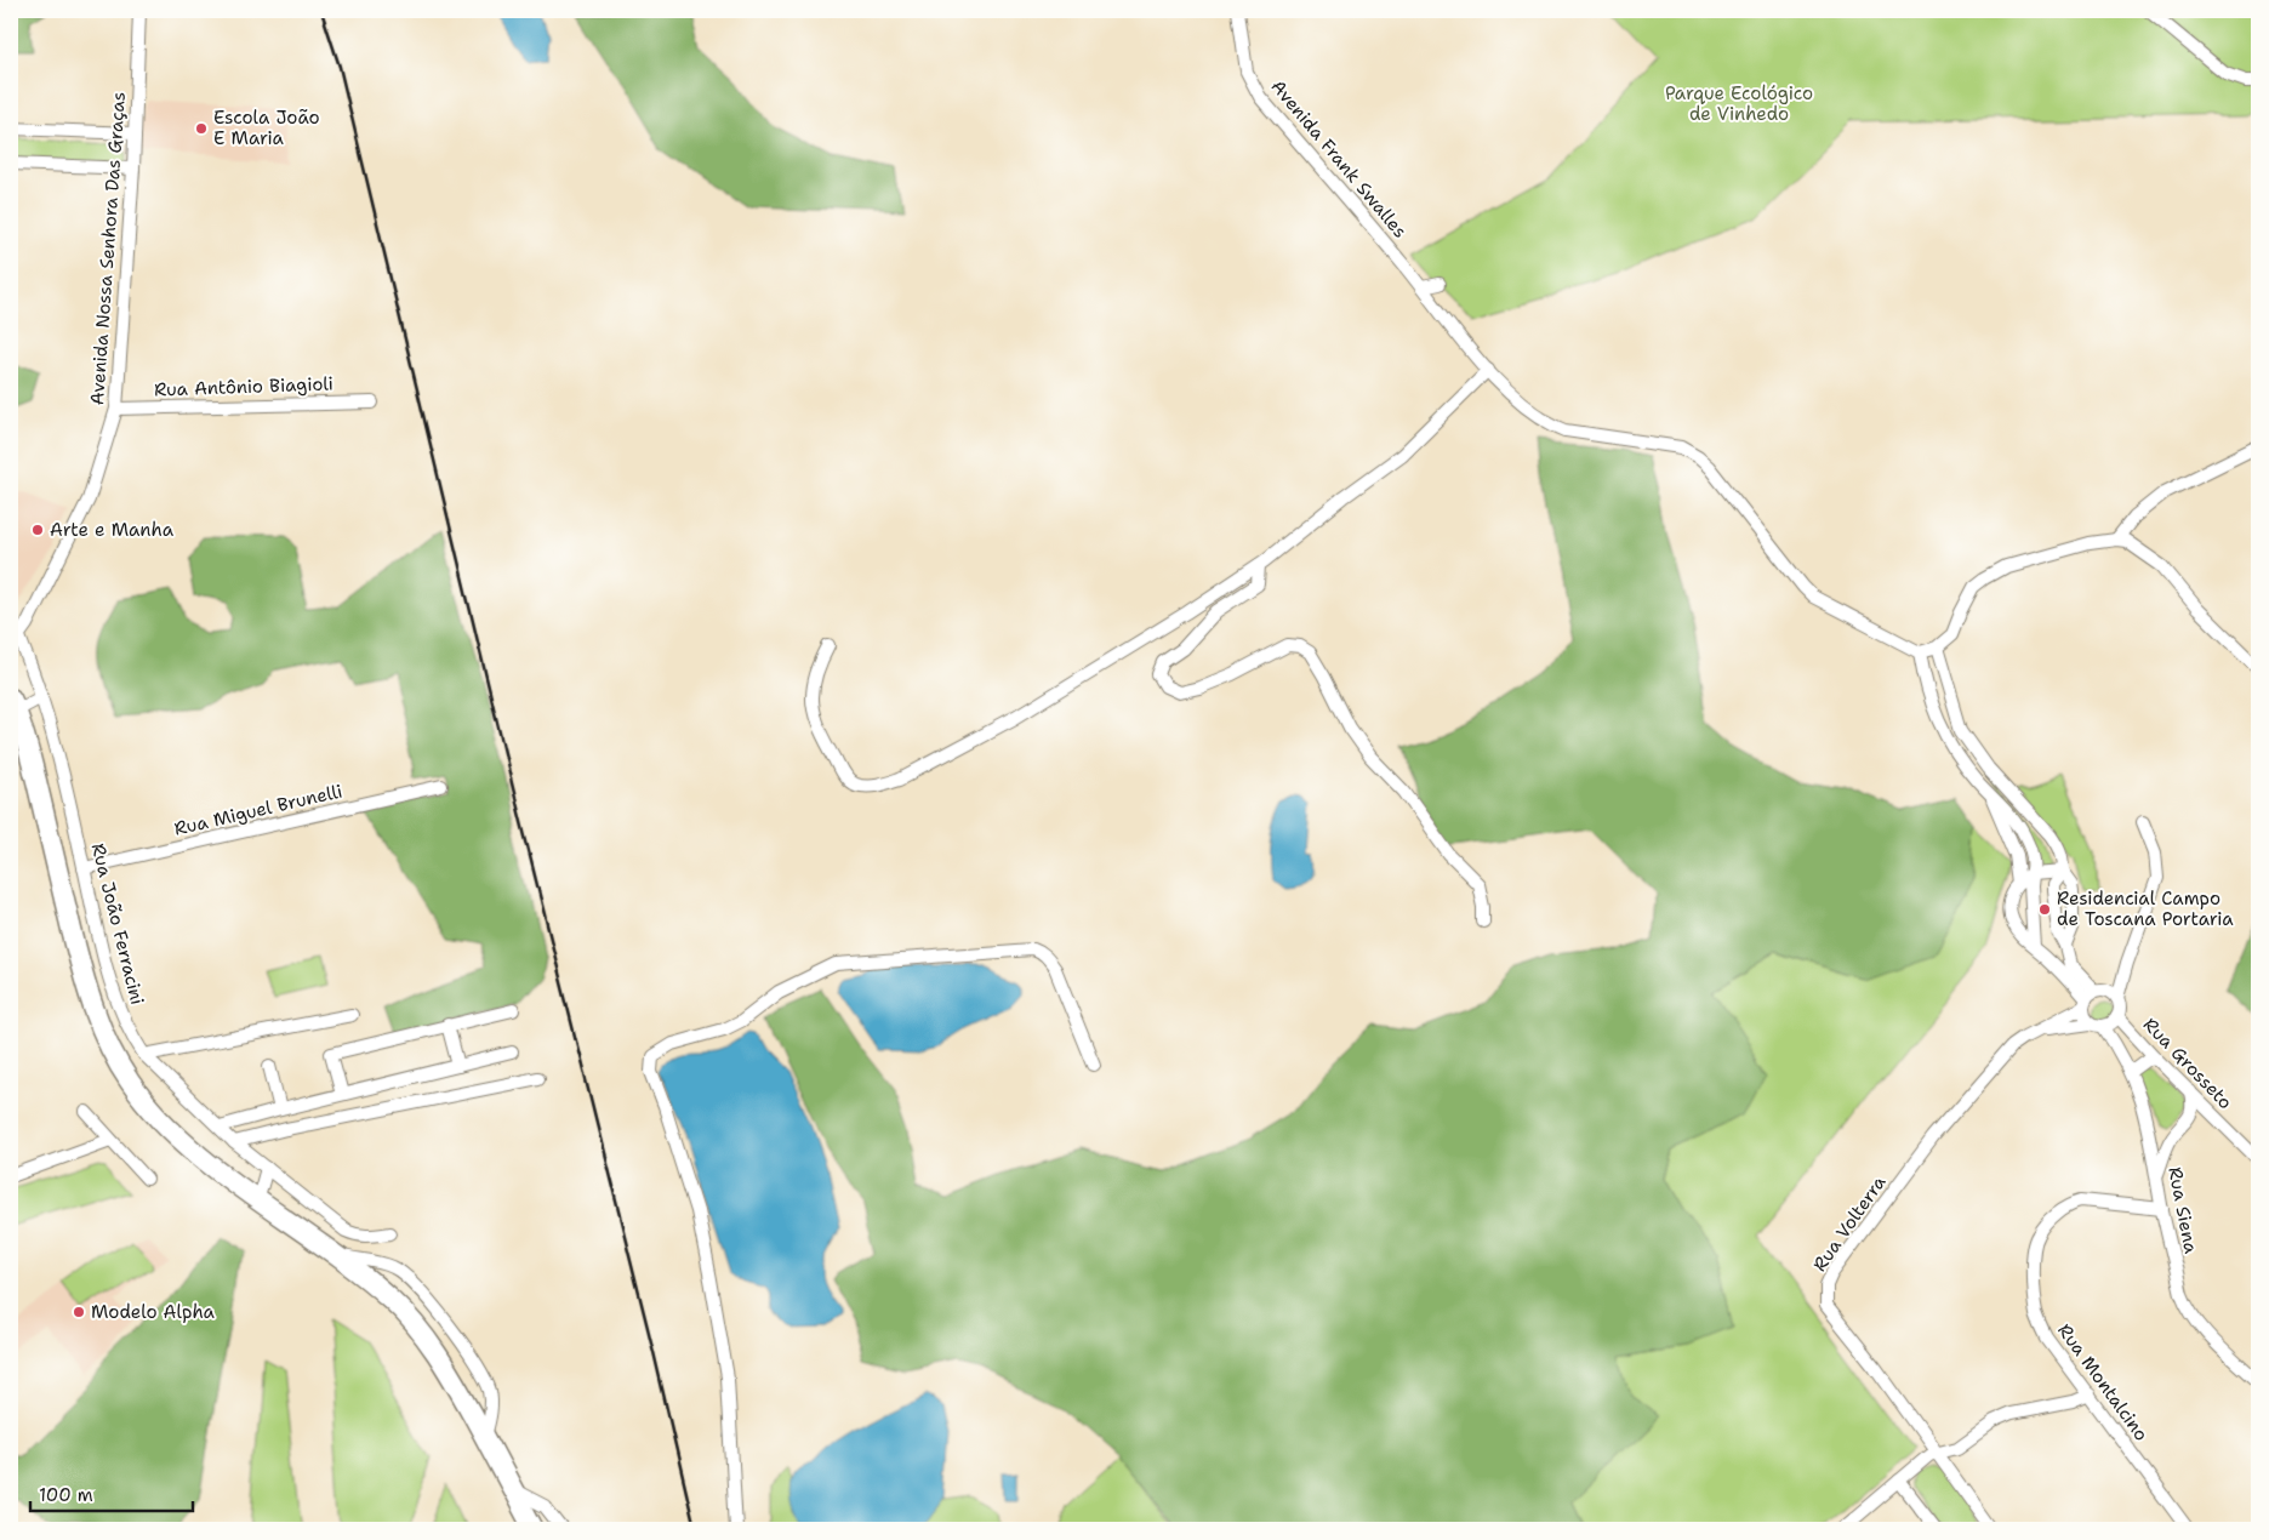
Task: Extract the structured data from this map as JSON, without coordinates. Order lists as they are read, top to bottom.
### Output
{
  "streets": {
    "street": [
      "Avenida Frank Swalles",
      "Avenida Nossa Senhora Das Graças",
      "Rua Antônio Biagioli",
      "Rua Miguel Brunelli",
      "Rua João Ferracini",
      "Rua Grosseto",
      "Rua Siena",
      "Rua Volterra",
      "Rua Montalcino"
    ]
  },
  "crossings": [
    ["Avenida Nossa Senhora Das Graças", "Rua Antônio Biagioli"],
    ["Avenida Nossa Senhora Das Graças", "Rua João Ferracini"],
    ["Rua Miguel Brunelli", "Rua João Ferracini"],
    ["Rua Grosseto", "Rua Siena"],
    ["Rua Grosseto", "Rua Volterra"],
    ["Rua Siena", "Rua Volterra"],
    ["Rua Siena", "Rua Montalcino"]
  ],
  "parks": ["Parque Ecológico de Vinhedo"],
  "places": [
    "Escola João E Maria",
    "Arte e Manha",
    "Residencial Campo de Toscana Portaria",
    "Modelo Alpha"
  ],
  "scale_bar": "100 m"
}
